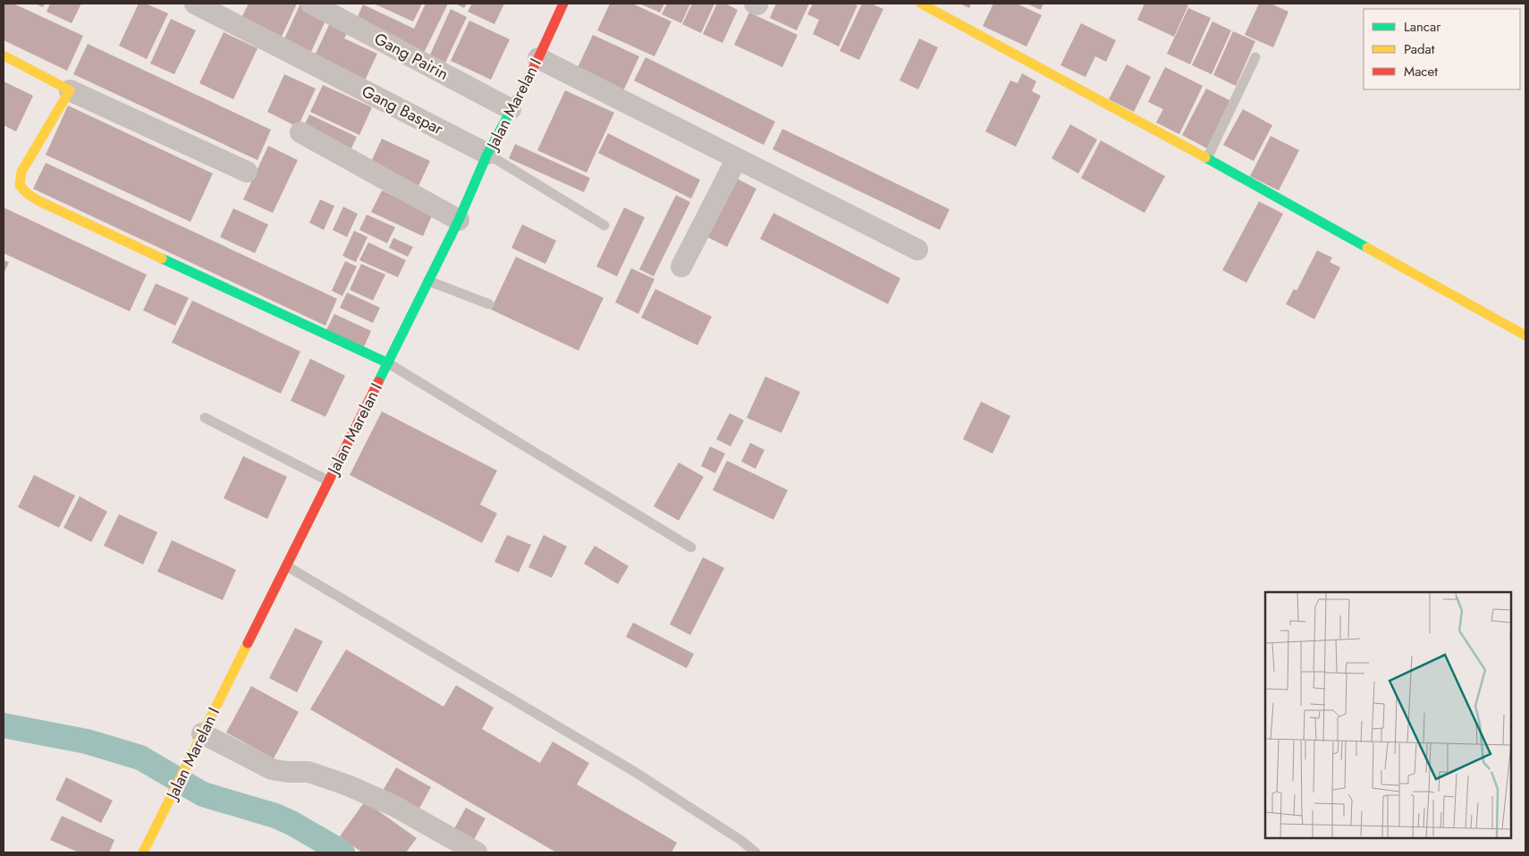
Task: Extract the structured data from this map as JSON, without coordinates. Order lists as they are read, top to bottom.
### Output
{
  "streets": {
    "street": ["Gang Pairin", "Jalan Marelan I", "Gang Baspar"]
  },
  "crossings": [
    ["Gang Pairin", "Jalan Marelan I"],
    ["Jalan Marelan I", "Gang Baspar"]
  ],
  "legend": ["Lancar", "Padat", "Macet"]
}
